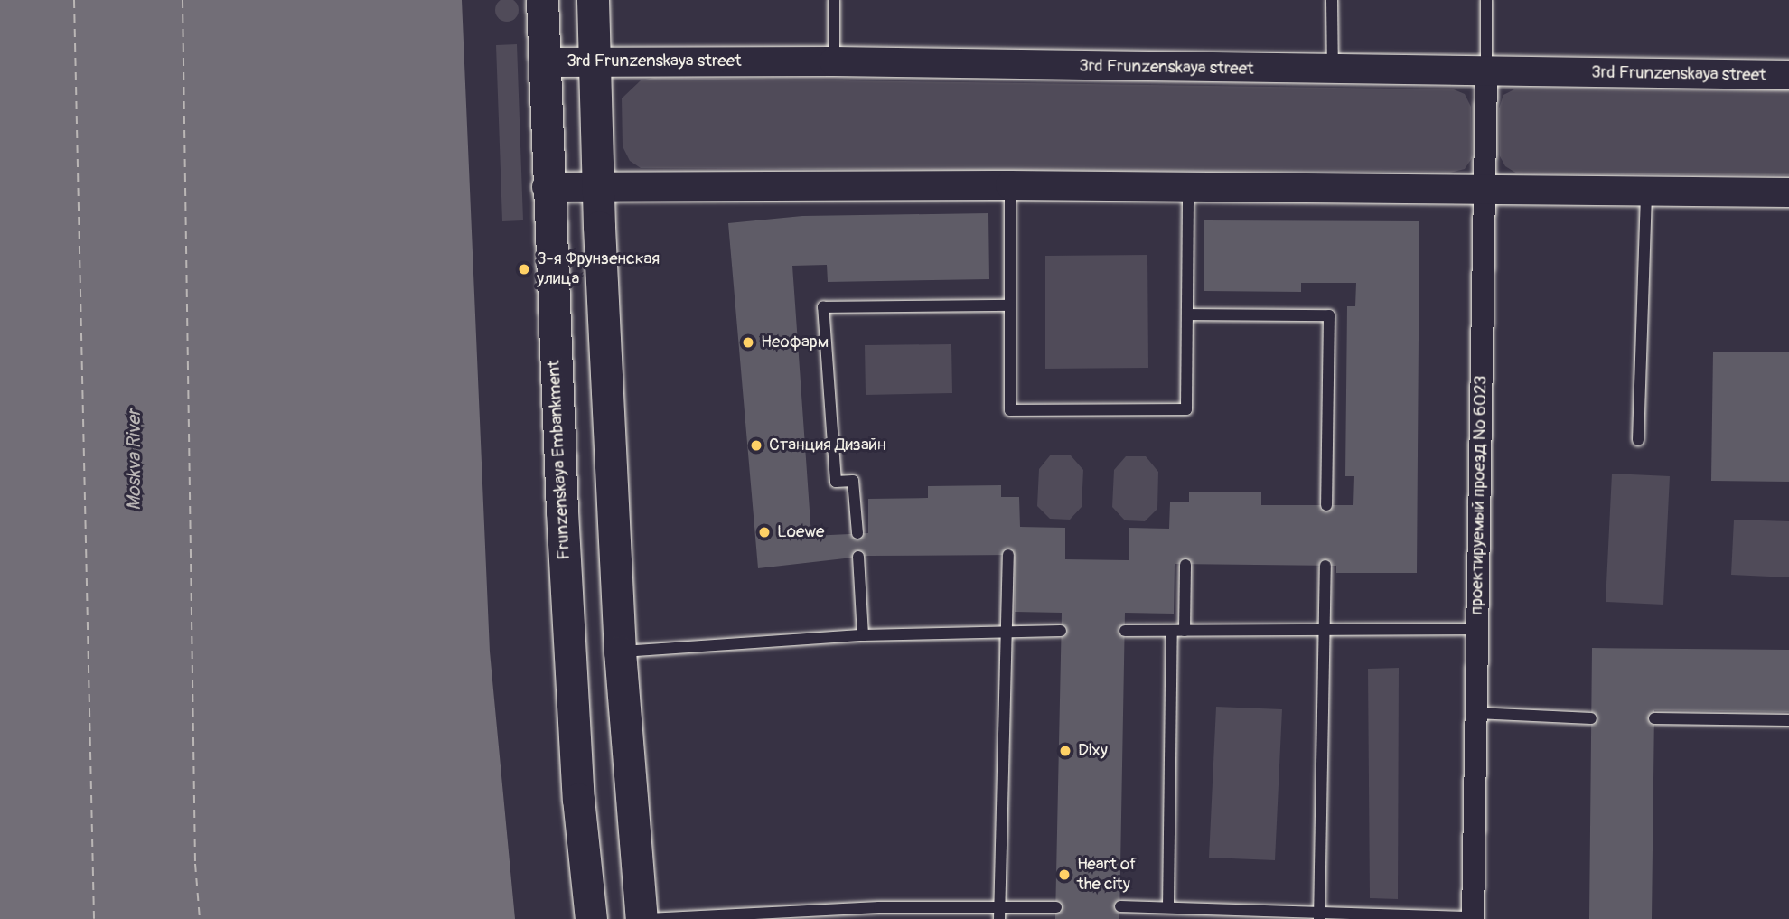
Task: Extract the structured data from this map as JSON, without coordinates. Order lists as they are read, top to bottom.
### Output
{
  "streets": {
    "main road": ["Frunzenskaya Embankment"],
    "street": ["3rd Frunzenskaya street", "проектируемый проезд № 6023"]
  },
  "crossings": [
    ["3rd Frunzenskaya street", "Frunzenskaya Embankment"],
    ["3rd Frunzenskaya street", "проектируемый проезд № 6023"]
  ],
  "water": ["Moskva River"],
  "places": [
    "3-я Фрунзенская улица",
    "Неофарм",
    "Станция Дизайн",
    "Loewe",
    "Dixy",
    "Heart of the city"
  ]
}
